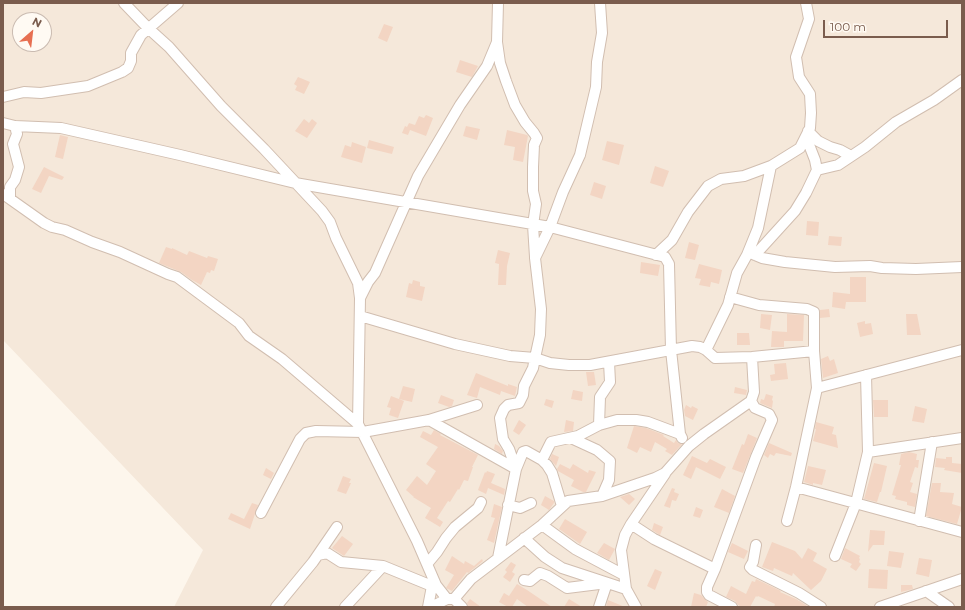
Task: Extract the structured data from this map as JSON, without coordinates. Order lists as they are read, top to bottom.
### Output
{
  "scale_bar": "100 m",
  "north": "top right"
}
